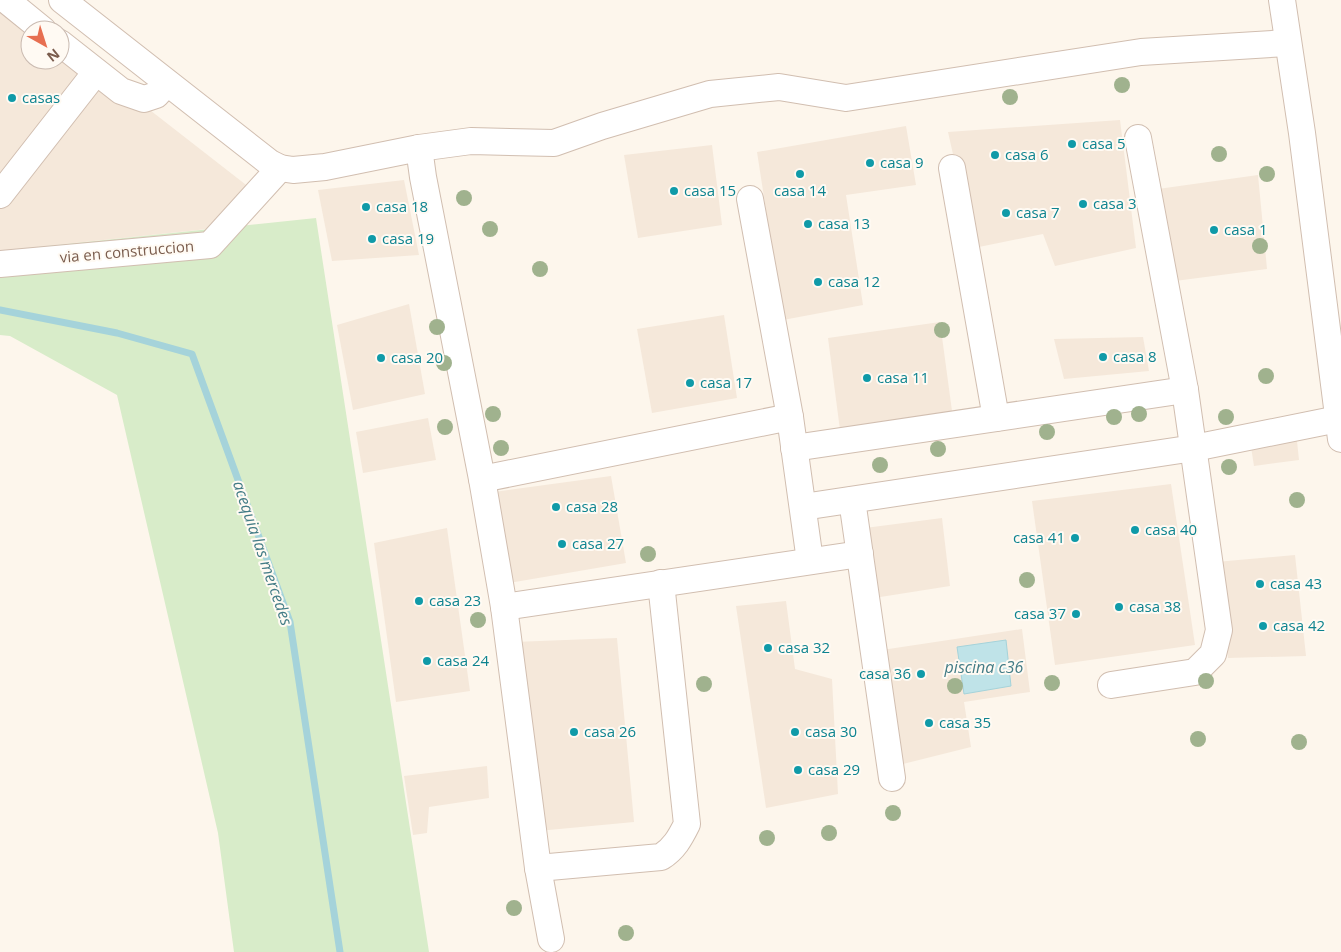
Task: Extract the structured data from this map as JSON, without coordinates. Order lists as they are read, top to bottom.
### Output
{
  "streets": {
    "street": ["via en construccion"]
  },
  "water": ["acequia las mercedes", "piscina c36"],
  "places": [
    "casas",
    "casa 5",
    "casa 6",
    "casa 9",
    "casa 14",
    "casa 15",
    "casa 3",
    "casa 18",
    "casa 7",
    "casa 13",
    "casa 1",
    "casa 19",
    "casa 12",
    "casa 8",
    "casa 20",
    "casa 11",
    "casa 17",
    "casa 28",
    "casa 40",
    "casa 41",
    "casa 27",
    "casa 43",
    "casa 23",
    "casa 38",
    "casa 37",
    "casa 42",
    "casa 32",
    "casa 24",
    "casa 36",
    "casa 35",
    "casa 26",
    "casa 30",
    "casa 29"
  ],
  "north": "bottom right"
}
